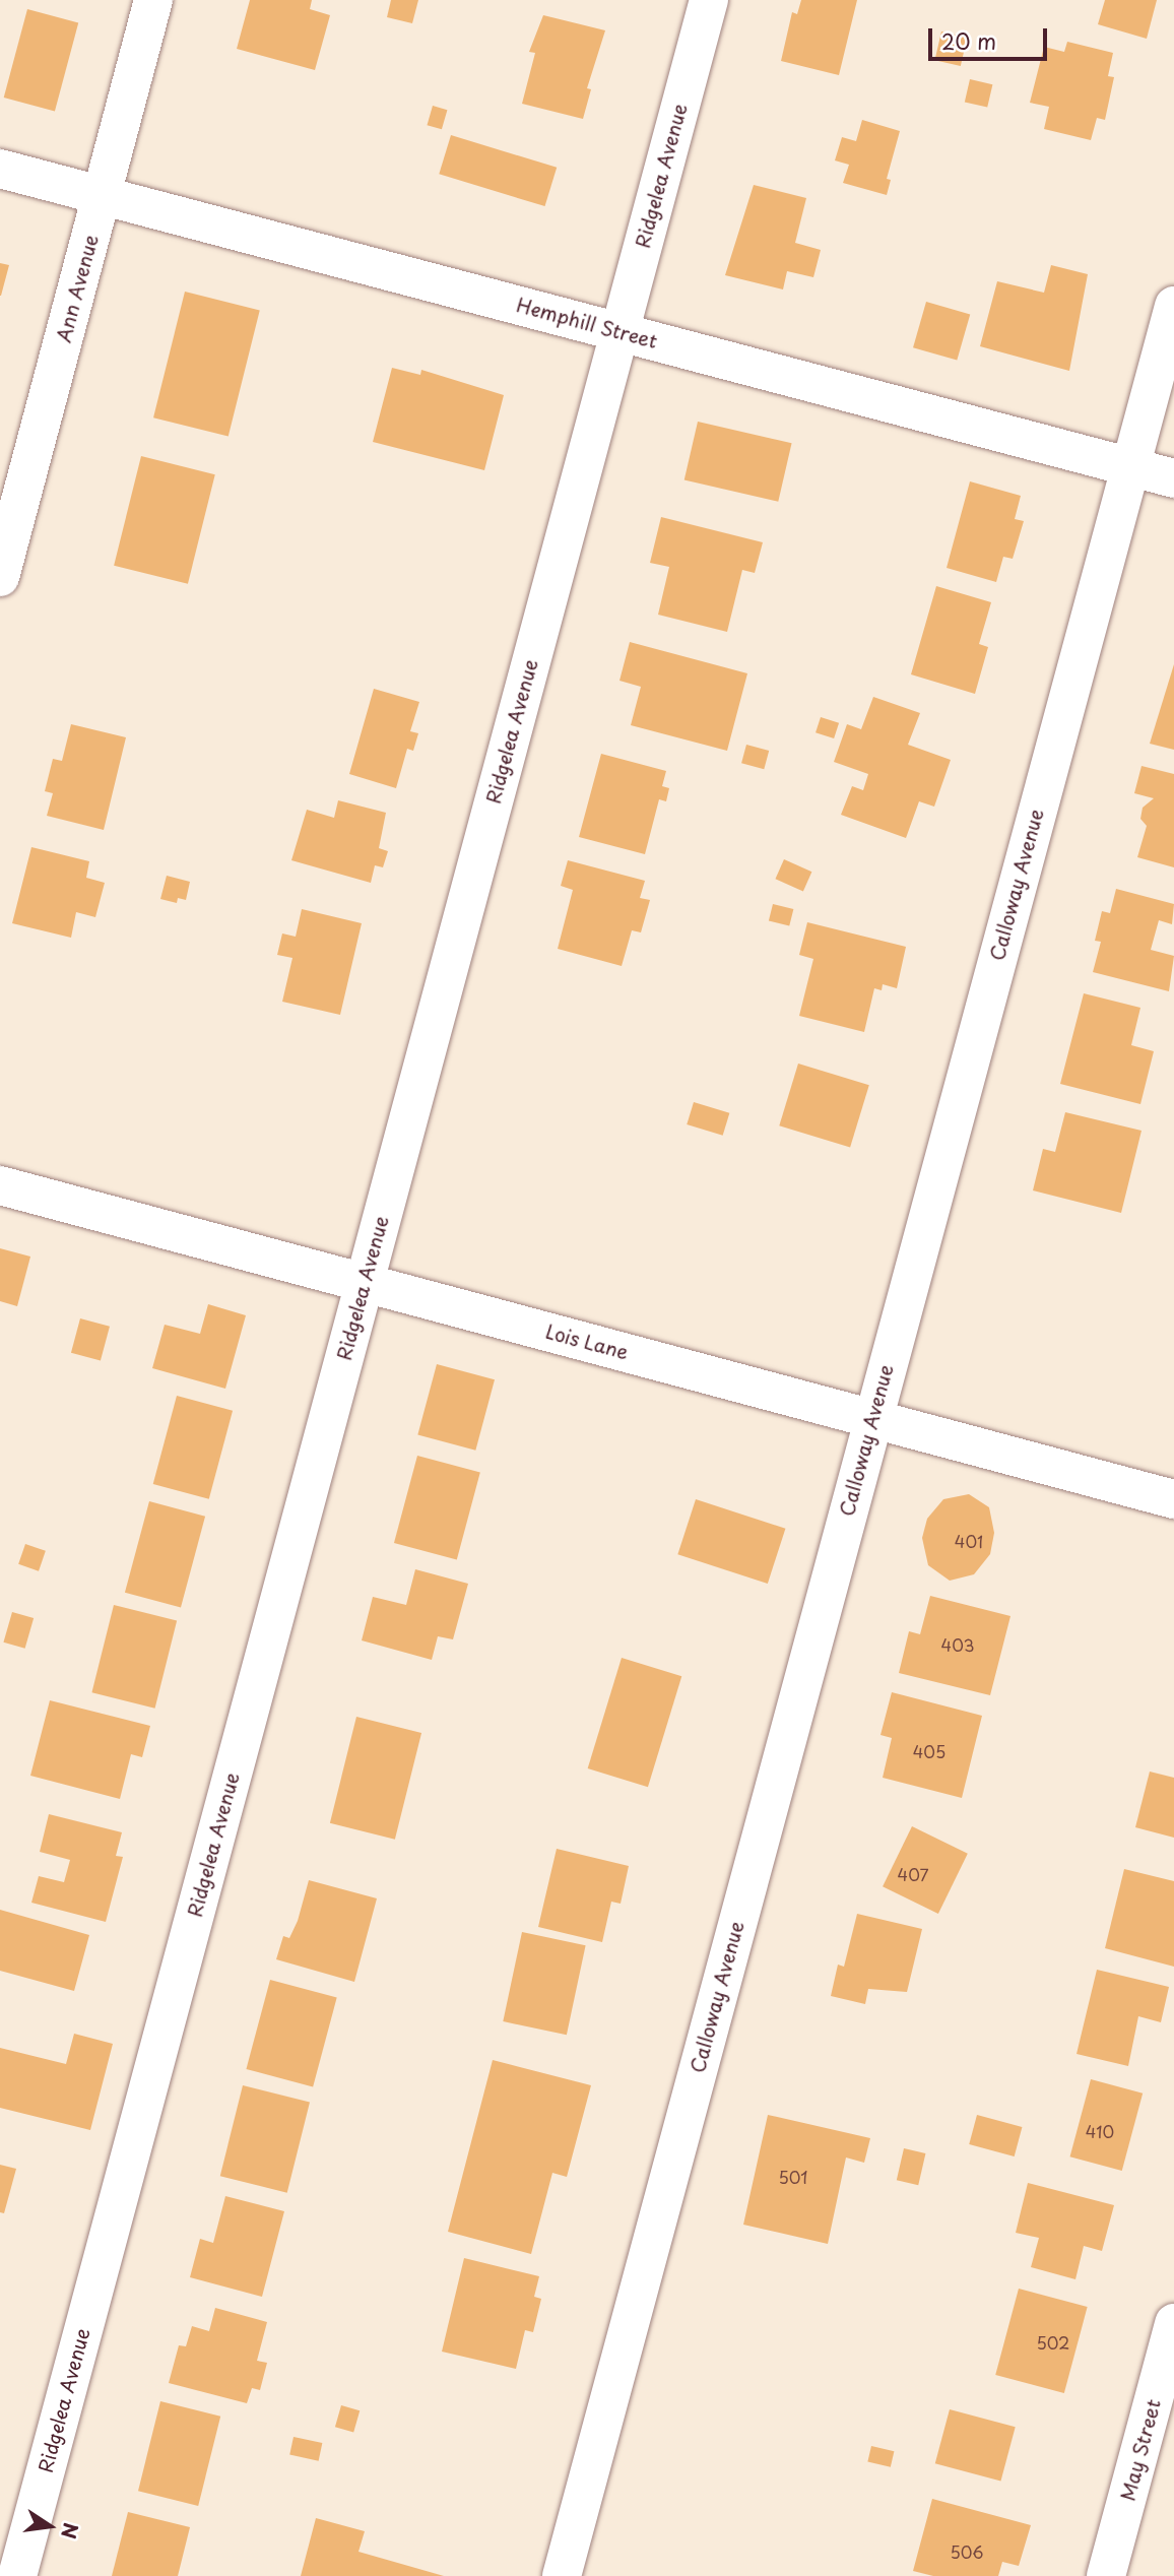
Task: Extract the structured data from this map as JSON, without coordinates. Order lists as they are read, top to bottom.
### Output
{
  "streets": {
    "street": [
      "Ridgelea Avenue",
      "Ann Avenue",
      "Hemphill Street",
      "Calloway Avenue",
      "Lois Lane",
      "May Street"
    ]
  },
  "crossings": [
    ["Ridgelea Avenue", "Hemphill Street"],
    ["Ridgelea Avenue", "Lois Lane"],
    ["Ann Avenue", "Hemphill Street"],
    ["Hemphill Street", "Calloway Avenue"],
    ["Calloway Avenue", "Lois Lane"]
  ],
  "house_numbers": [
    "401",
    "403",
    "405",
    "407",
    "410",
    "501",
    "502",
    "506"
  ],
  "scale_bar": "20 m",
  "north": "right"
}
